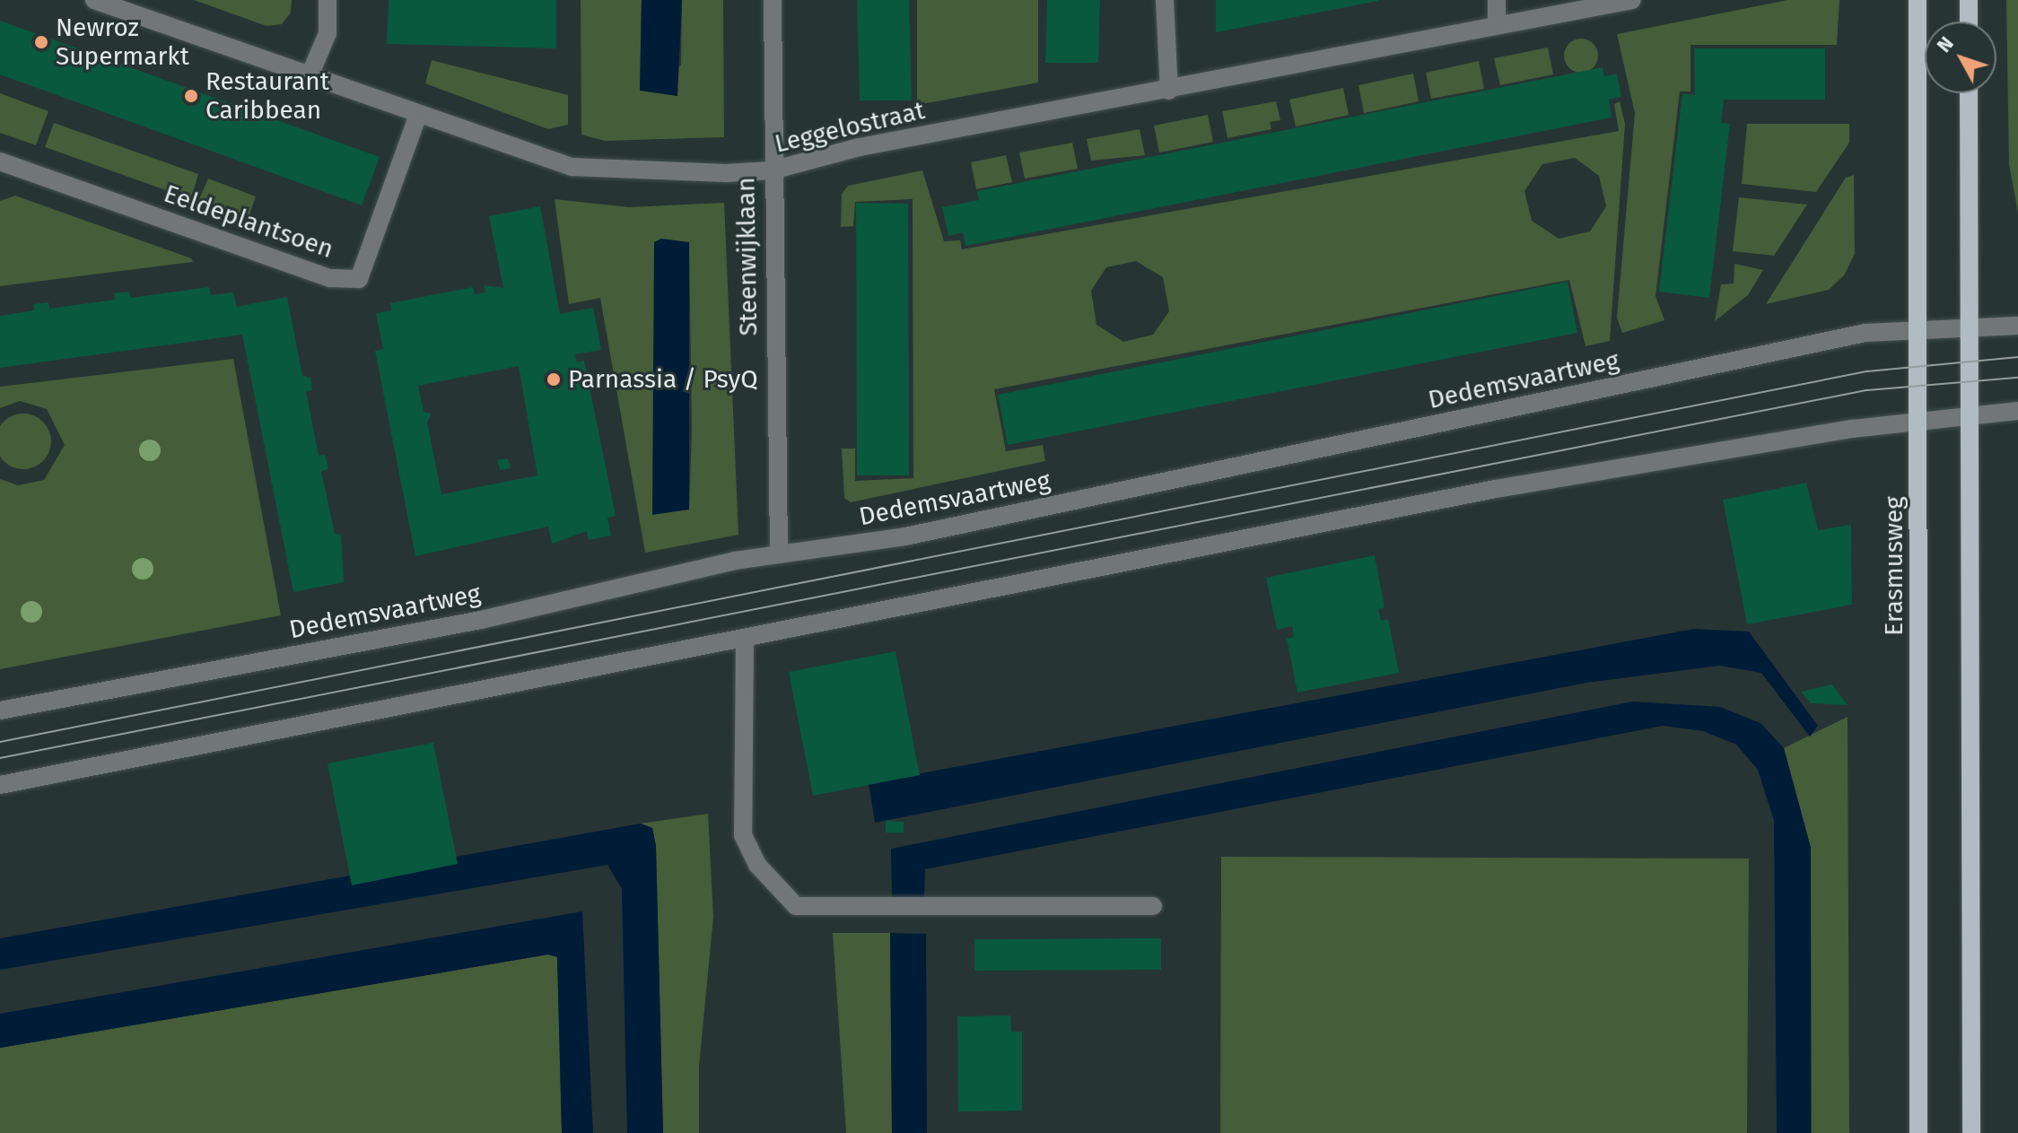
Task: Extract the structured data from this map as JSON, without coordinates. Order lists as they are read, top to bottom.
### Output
{
  "streets": {
    "main road": ["Erasmusweg"],
    "street": [
      "Leggelostraat",
      "Eeldeplantsoen",
      "Steenwijklaan",
      "Dedemsvaartweg"
    ]
  },
  "crossings": [
    ["Leggelostraat", "Eeldeplantsoen"],
    ["Leggelostraat", "Steenwijklaan"],
    ["Steenwijklaan", "Dedemsvaartweg"],
    ["Dedemsvaartweg", "Erasmusweg"]
  ],
  "places": ["Newroz Supermarkt", "Restaurant Caribbean", "Parnassia / PsyQ"],
  "north": "top left"
}
